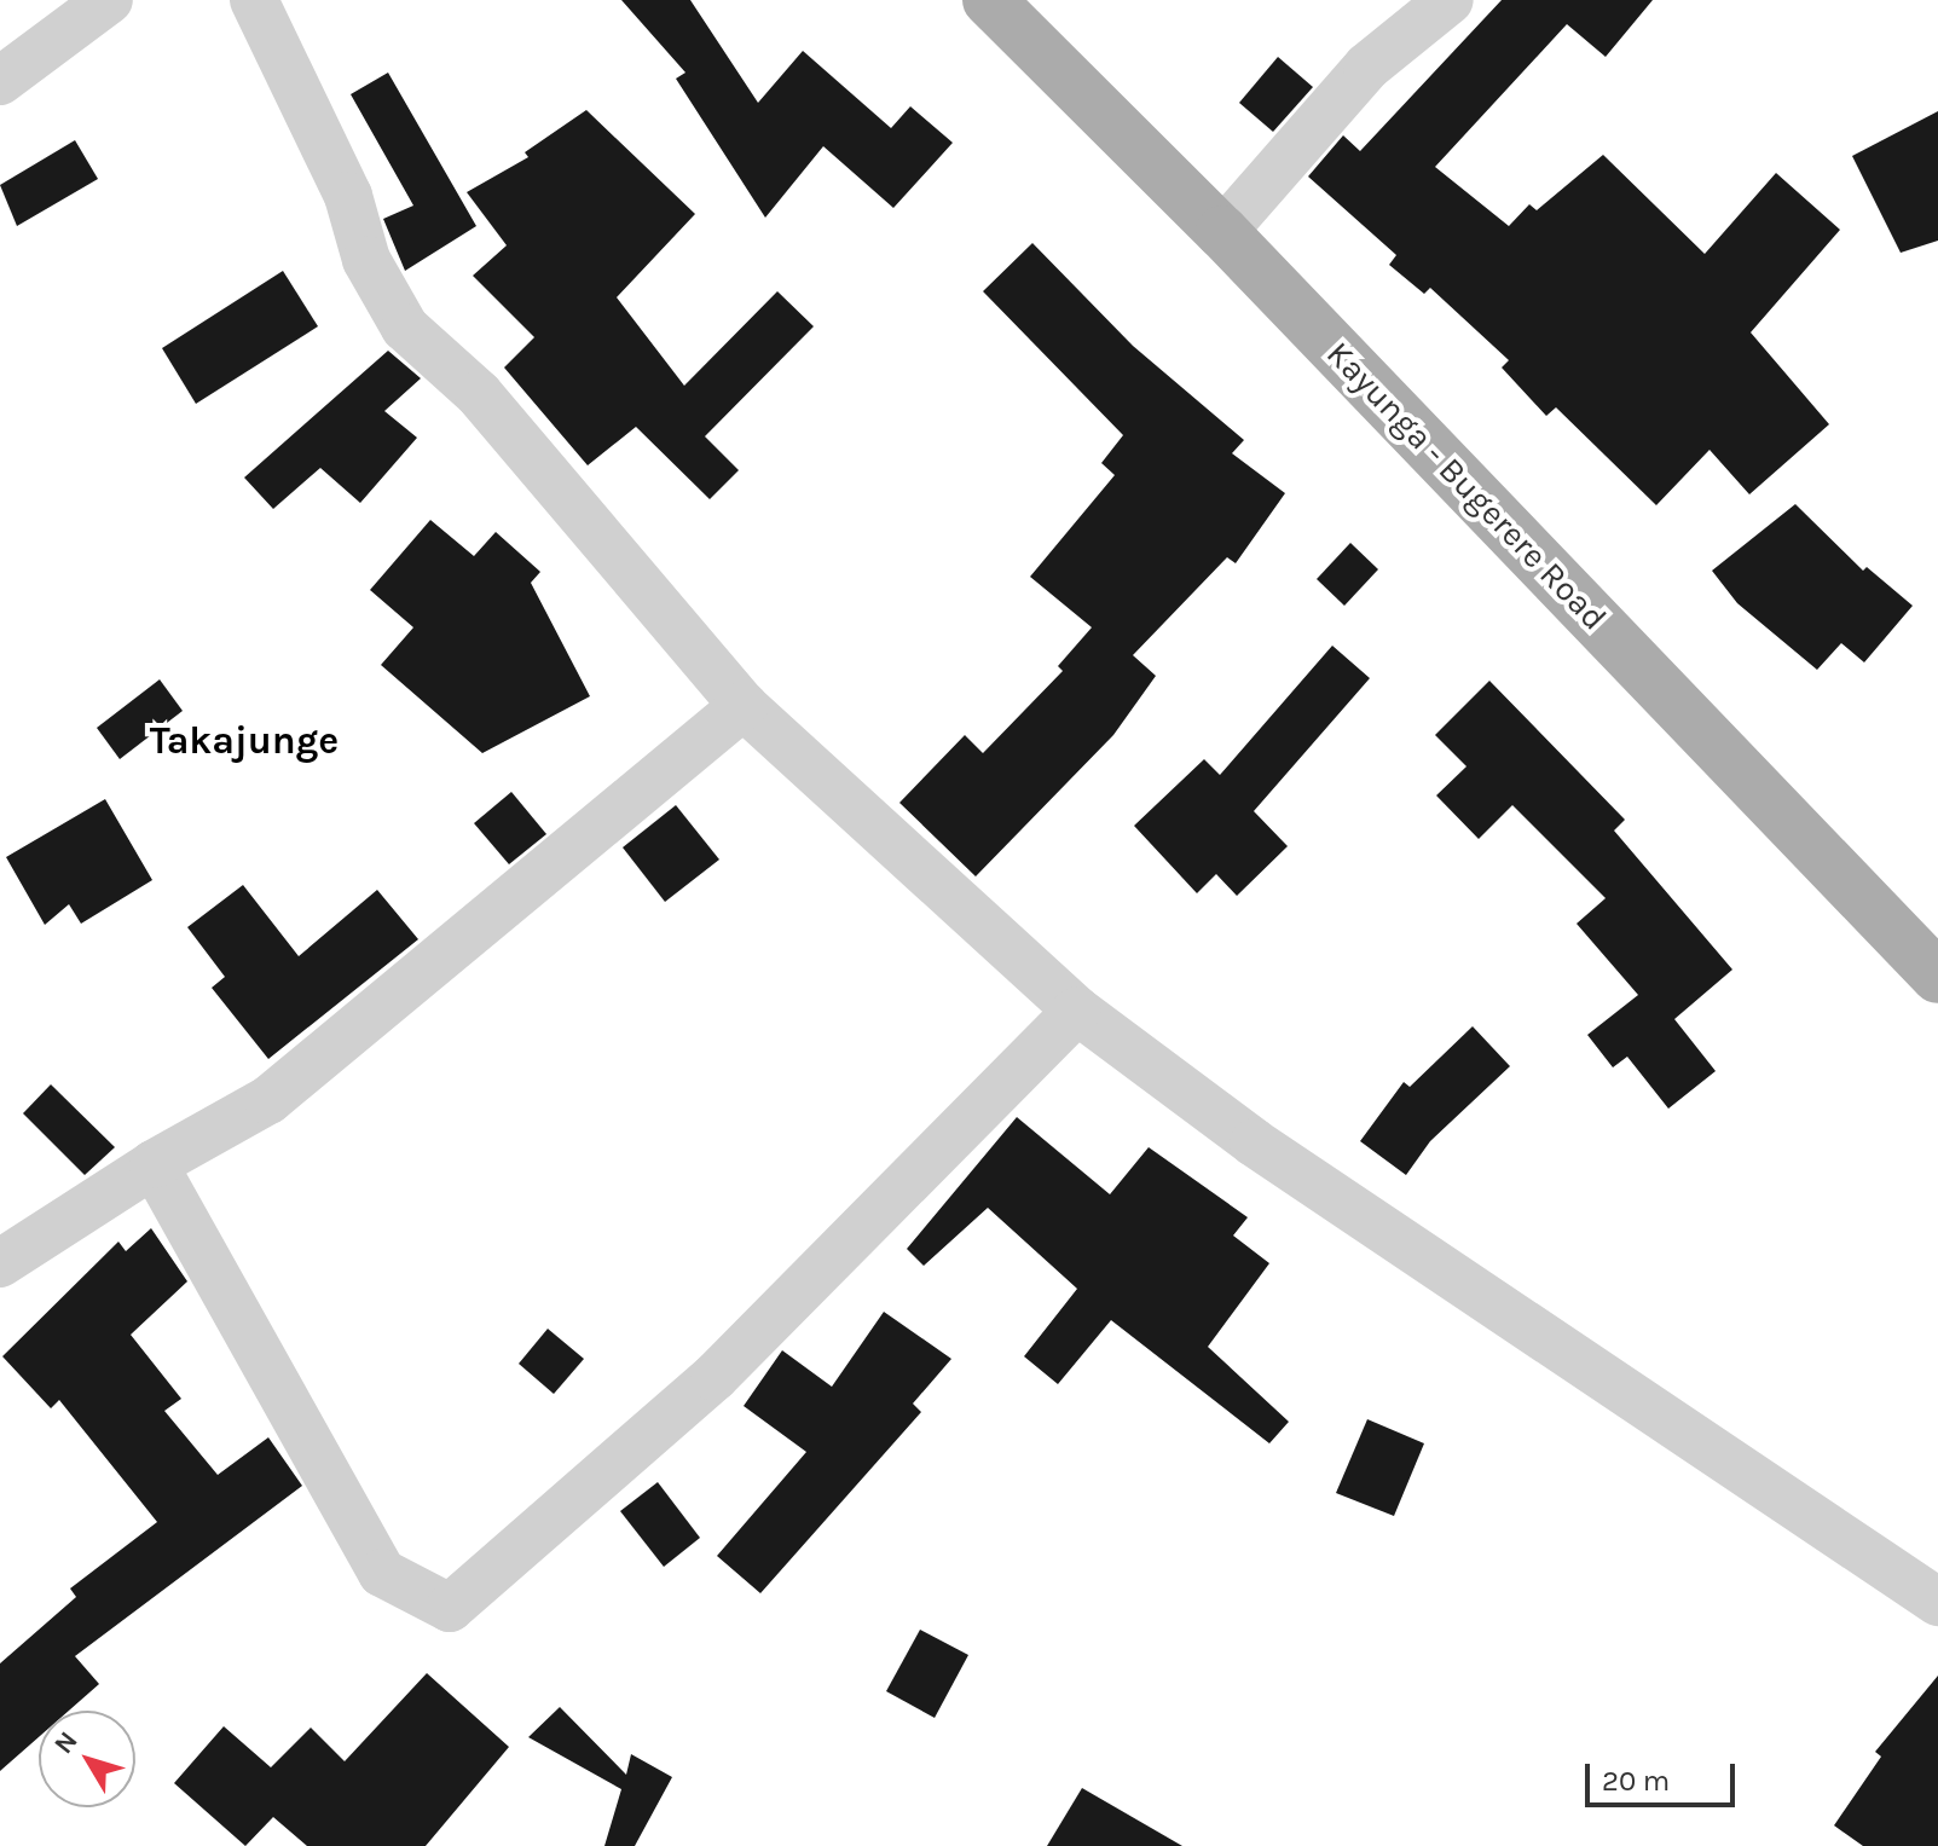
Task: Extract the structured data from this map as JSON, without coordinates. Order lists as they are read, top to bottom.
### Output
{
  "streets": {
    "main road": ["Kayunga - Bugerere Road"]
  },
  "districts": ["Takajunge"],
  "scale_bar": "20 m",
  "north": "top left"
}
